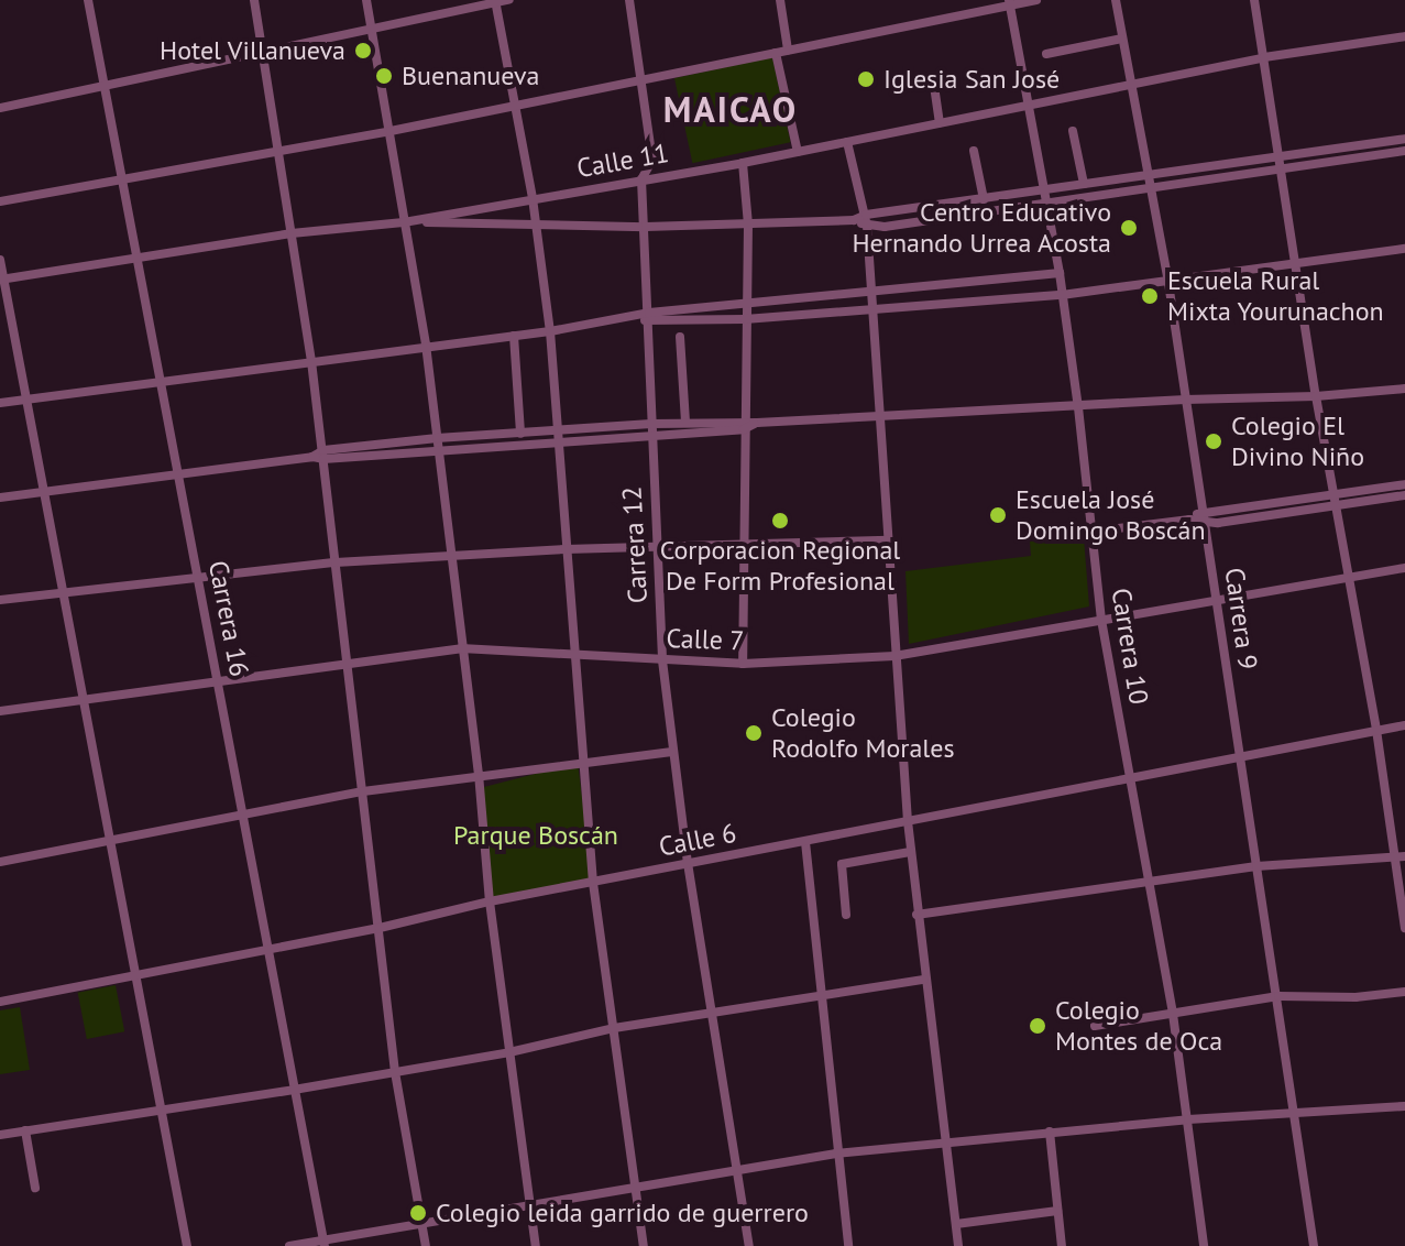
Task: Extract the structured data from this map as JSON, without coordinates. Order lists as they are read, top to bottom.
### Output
{
  "streets": {
    "street": [
      "Calle 11",
      "Carrera 12",
      "Carrera 16",
      "Carrera 9",
      "Calle 7",
      "Carrera 10",
      "Calle 6"
    ]
  },
  "crossings": [
    ["Calle 11", "Carrera 12"],
    ["Calle 11", "Carrera 16"],
    ["Calle 11", "Carrera 9"],
    ["Calle 11", "Carrera 10"],
    ["Carrera 12", "Calle 7"],
    ["Carrera 12", "Calle 6"],
    ["Carrera 16", "Calle 7"],
    ["Carrera 16", "Calle 6"],
    ["Carrera 9", "Calle 7"],
    ["Carrera 9", "Calle 6"],
    ["Calle 7", "Carrera 10"],
    ["Carrera 10", "Calle 6"]
  ],
  "districts": ["MAICAO"],
  "parks": ["Parque Boscán"],
  "places": [
    "Hotel Villanueva",
    "Buenanueva",
    "Iglesia San José",
    "Centro Educativo Hernando Urrea Acosta",
    "Escuela Rural Mixta Yourunachon",
    "Colegio El Divino Niño",
    "Escuela José Domingo Boscán",
    "Corporacion Regional De Form Profesional",
    "Colegio Rodolfo Morales",
    "Colegio Montes de Oca",
    "Colegio leida garrido de guerrero"
  ]
}
